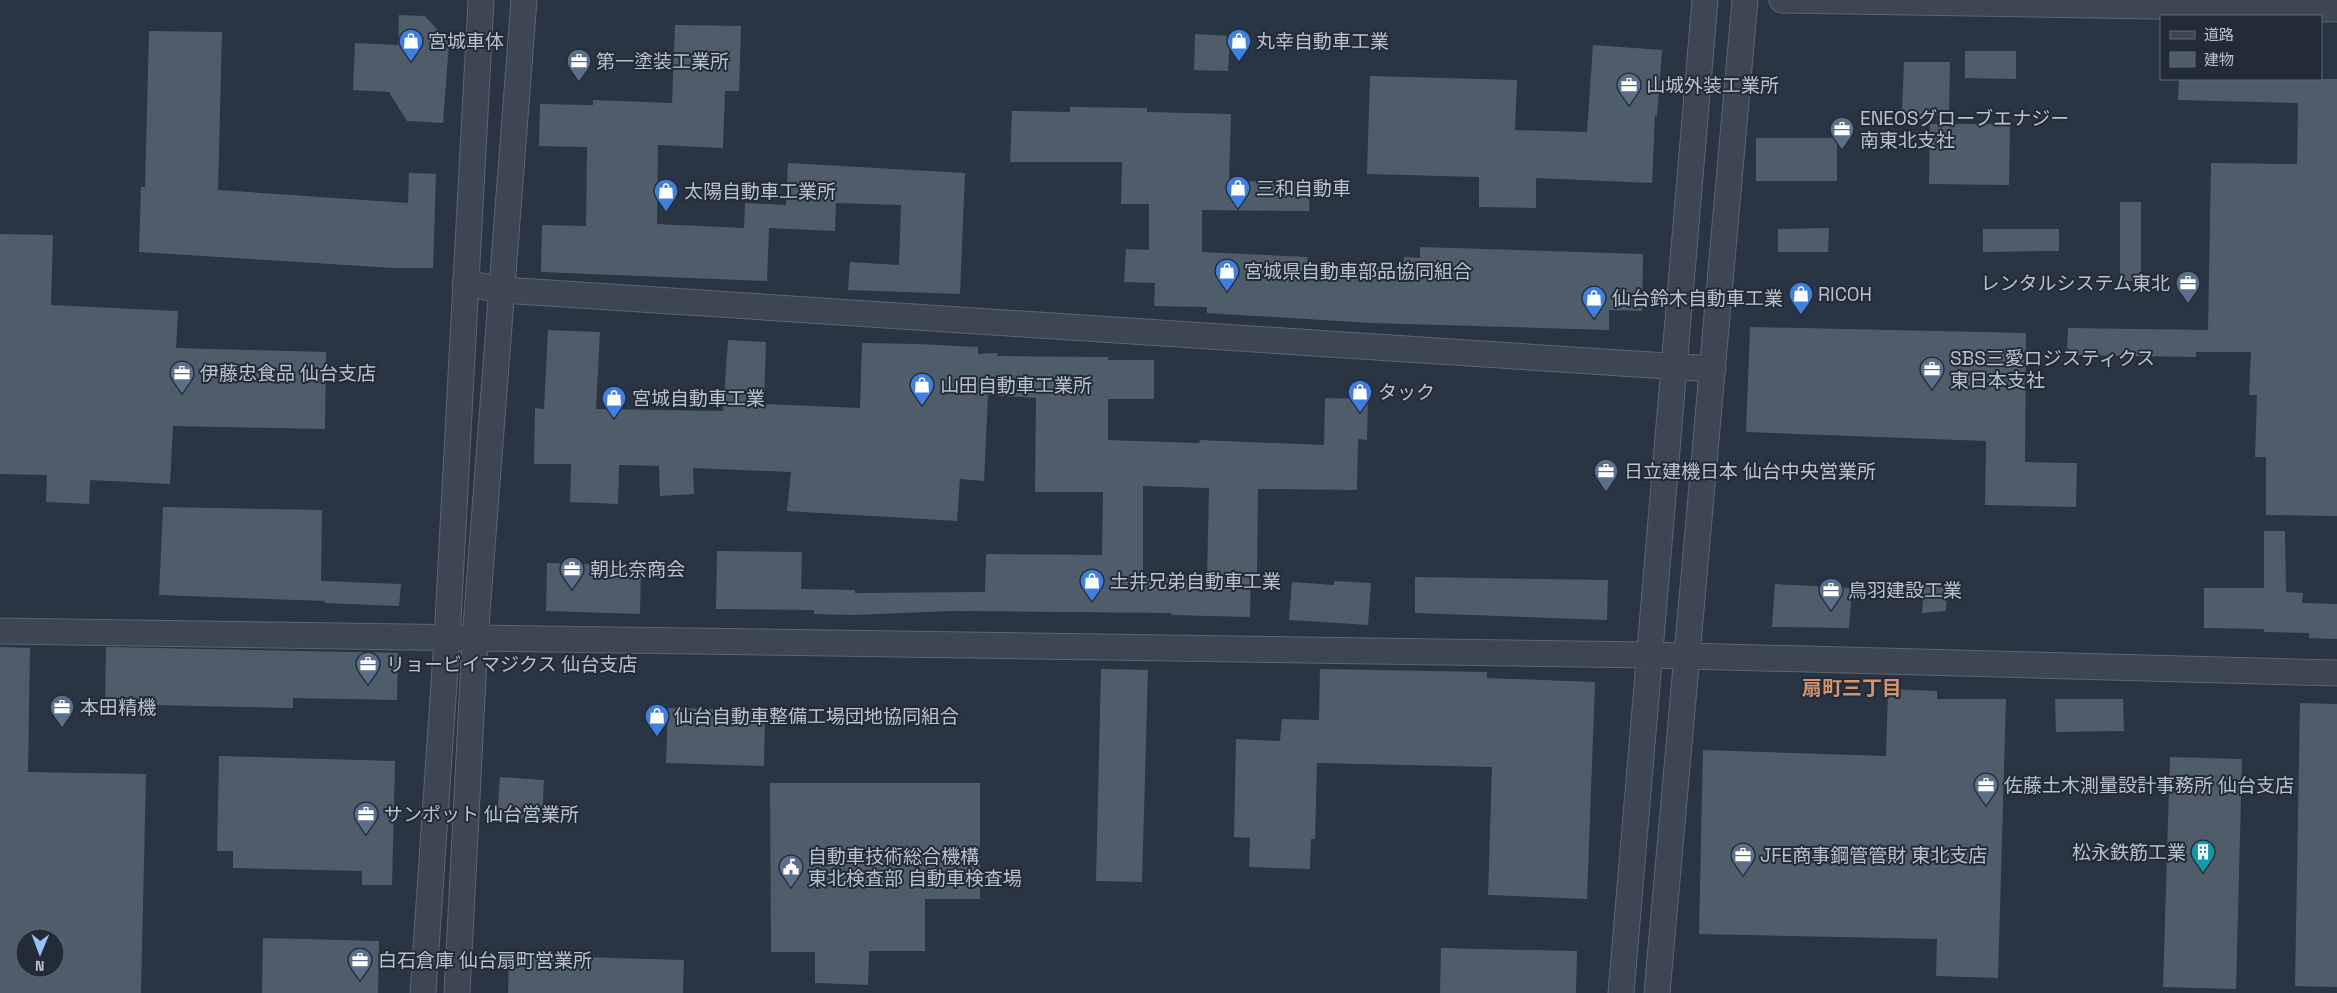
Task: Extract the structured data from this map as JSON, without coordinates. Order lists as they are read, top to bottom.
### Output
{
  "districts": ["扇町三丁目"],
  "places": {
    "shop": [
      "宮城車体",
      "丸幸自動車工業",
      "三和自動車",
      "太陽自動車工業所",
      "宮城県自動車部品協同組合",
      "RICOH",
      "仙台鈴木自動車工業",
      "山田自動車工業所",
      "タック",
      "宮城自動車工業",
      "土井兄弟自動車工業",
      "仙台自動車整備工場団地協同組合"
    ],
    "office": [
      "第一塗装工業所",
      "山城外装工業所",
      "ENEOSグローブエナジー 南東北支社",
      "レンタルシステム東北",
      "SBS三愛ロジスティクス 東日本支社",
      "伊藤忠食品 仙台支店",
      "日立建機日本 仙台中央営業所",
      "朝比奈商会",
      "鳥羽建設工業",
      "リョービイマジクス 仙台支店",
      "本田精機",
      "佐藤土木測量設計事務所 仙台支店",
      "サンポット 仙台営業所",
      "JFE商事鋼管管財 東北支店",
      "白石倉庫 仙台扇町営業所"
    ],
    "building": ["松永鉄筋工業"],
    "public building": ["自動車技術総合機構 東北検査部 自動車検査場"]
  },
  "legend": ["道路", "建物"],
  "north": "bottom"
}
